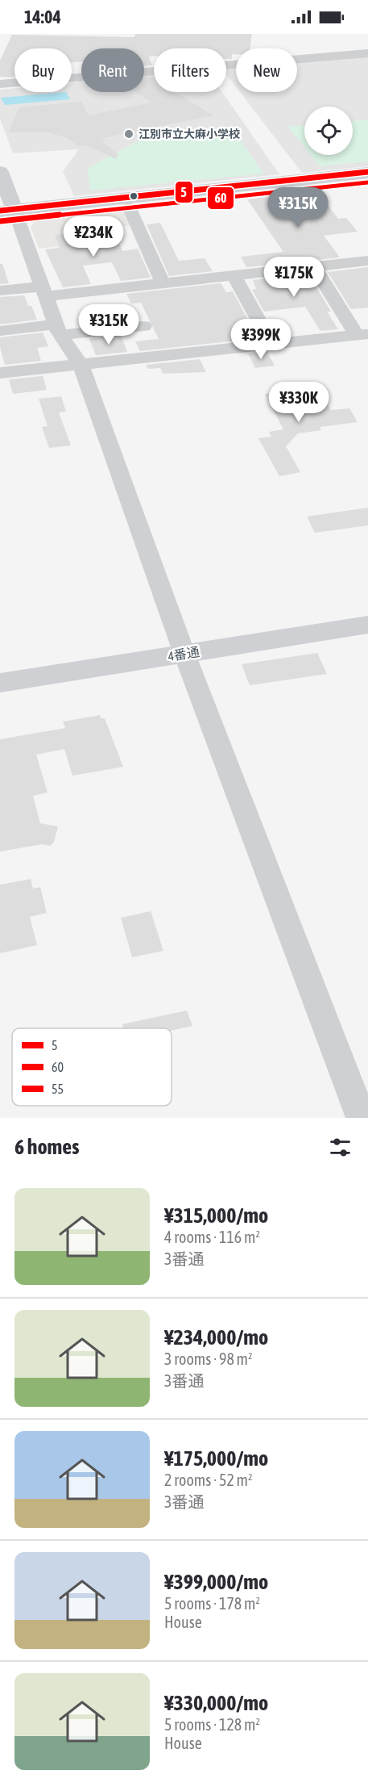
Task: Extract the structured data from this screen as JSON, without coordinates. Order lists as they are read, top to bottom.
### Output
{
  "streets": {
    "street": ["4番通"]
  },
  "places": ["江別市立大麻小学校"],
  "lines": ["transit line 55", "transit line 5", "transit line 60"],
  "legend": ["5", "60", "55"],
  "page": {
    "status": "14:04",
    "chip": [
      "Buy",
      "Rent",
      "Filters",
      "New"
    ],
    "price": [
      "¥315K",
      "¥234K",
      "¥175K",
      "¥315K",
      "¥399K",
      "¥330K"
    ],
    "heading": "6 homes",
    "list": [
      {
        "name": "¥315,000/mo",
        "note": "4 rooms · 116 m² · 3番通"
      },
      {
        "name": "¥234,000/mo",
        "note": "3 rooms · 98 m² · 3番通"
      },
      {
        "name": "¥175,000/mo",
        "note": "2 rooms · 52 m² · 3番通"
      },
      {
        "name": "¥399,000/mo",
        "note": "5 rooms · 178 m² · House"
      },
      {
        "name": "¥330,000/mo",
        "note": "5 rooms · 128 m² · House"
      }
    ]
  }
}
